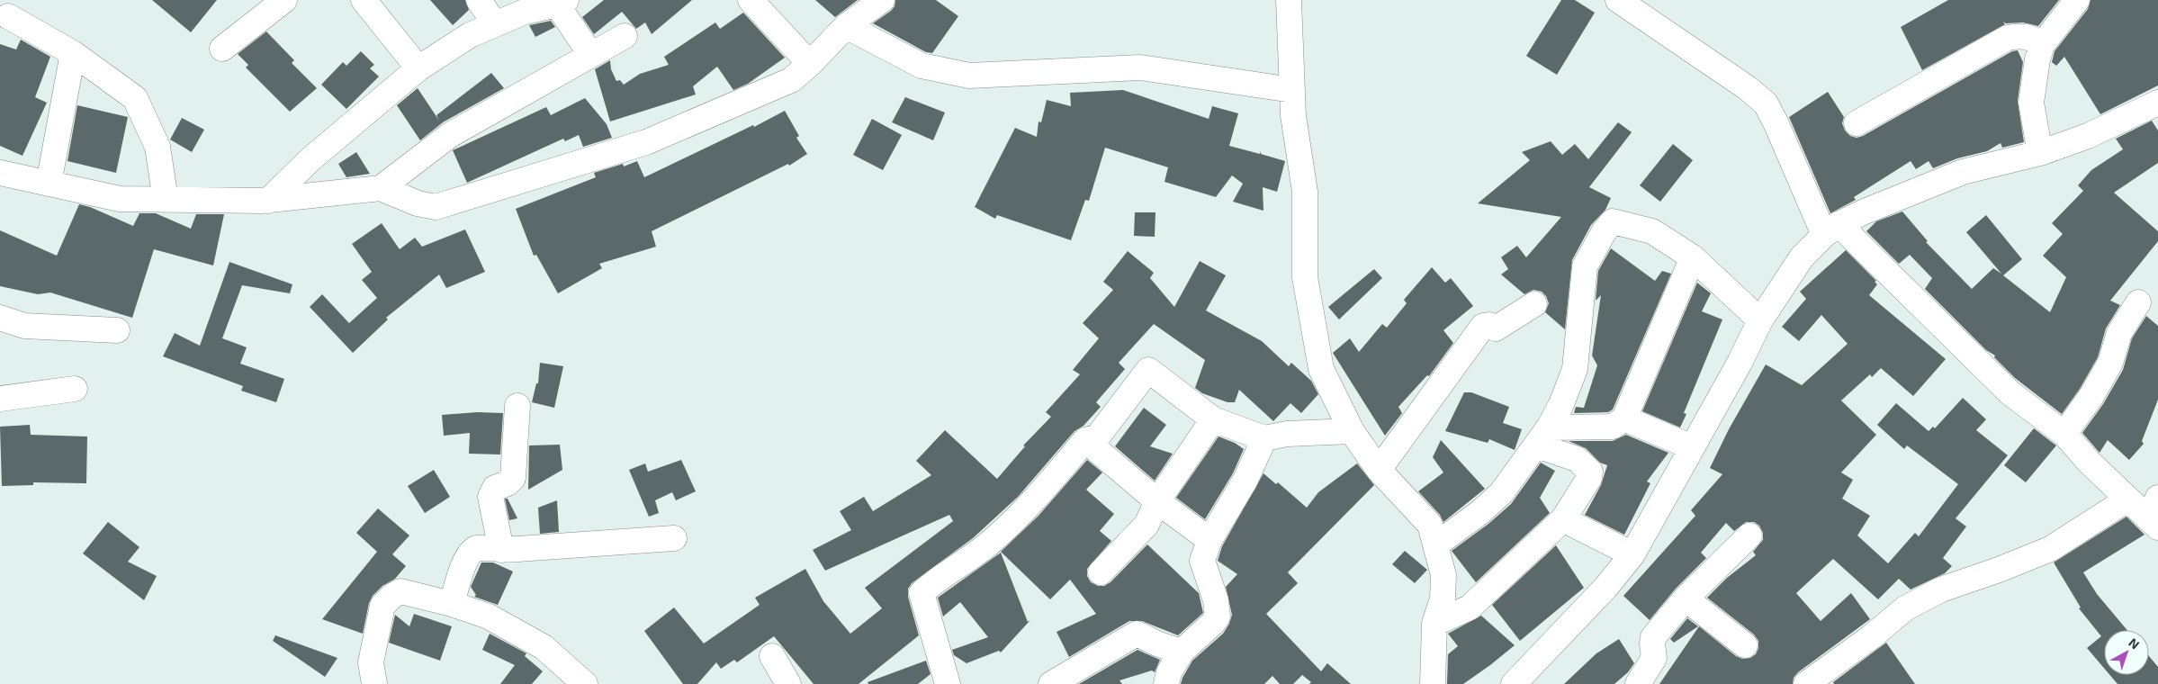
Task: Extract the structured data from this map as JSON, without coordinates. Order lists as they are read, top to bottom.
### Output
{
  "north": "top right"
}
